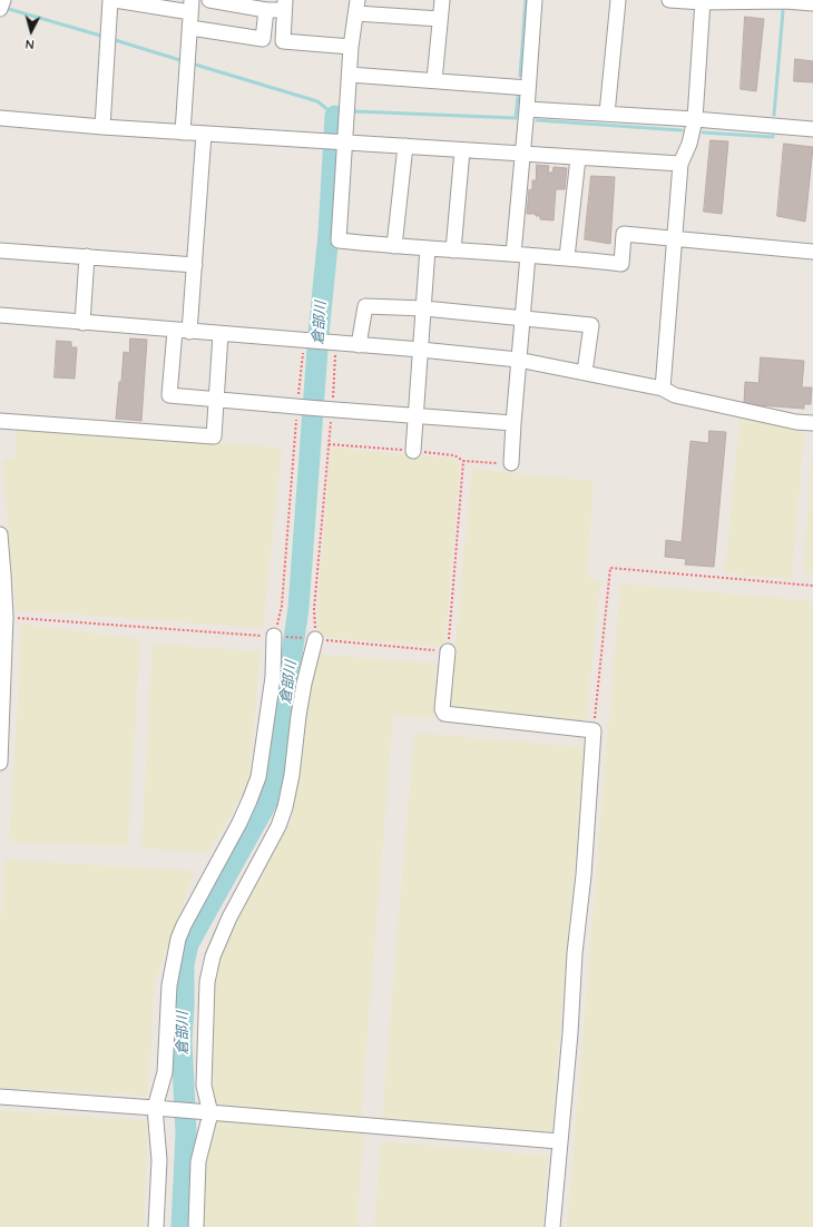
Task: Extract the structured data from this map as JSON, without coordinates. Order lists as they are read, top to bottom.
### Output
{
  "water": ["倉部川"],
  "north": "bottom"
}
